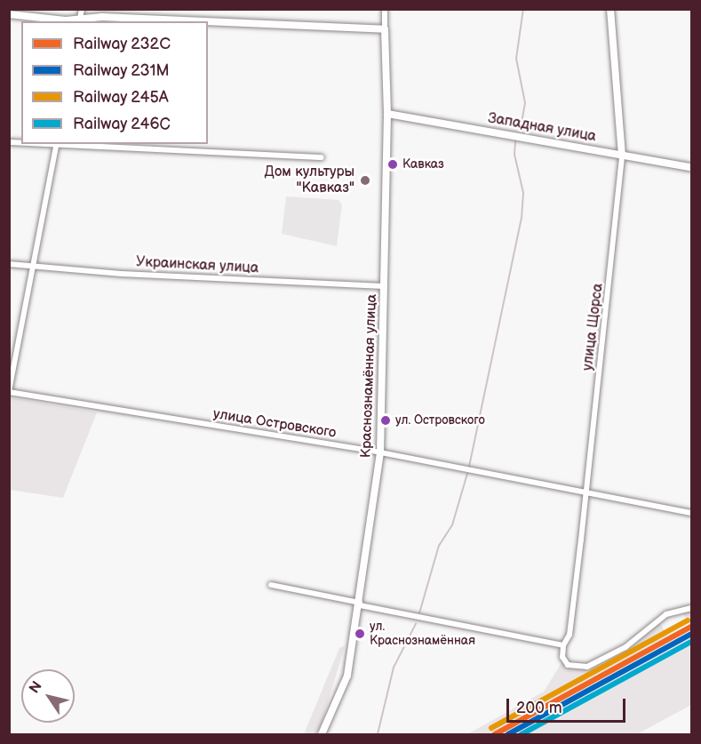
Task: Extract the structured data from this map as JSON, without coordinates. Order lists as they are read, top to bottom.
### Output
{
  "streets": {
    "main road": ["Западная улица", "улица Щорса", "Краснознамённая улица"],
    "street": ["Украинская улица", "улица Островского"]
  },
  "crossings": [
    ["Западная улица", "улица Щорса"],
    ["Западная улица", "Краснознамённая улица"],
    ["Украинская улица", "Краснознамённая улица"],
    ["улица Щорса", "улица Островского"],
    ["Краснознамённая улица", "улица Островского"]
  ],
  "places": [
    "Кавказ",
    "Дом культуры \"Кавказ\"",
    "ул. Островского",
    "ул. Краснознамённая"
  ],
  "lines": [
    "rail line 245А",
    "rail line 232C",
    "rail line 231М",
    "rail line 246С"
  ],
  "legend": [
    "Railway 232C",
    "Railway 231М",
    "Railway 245А",
    "Railway 246С"
  ],
  "scale_bar": "200 m",
  "north": "top left"
}
